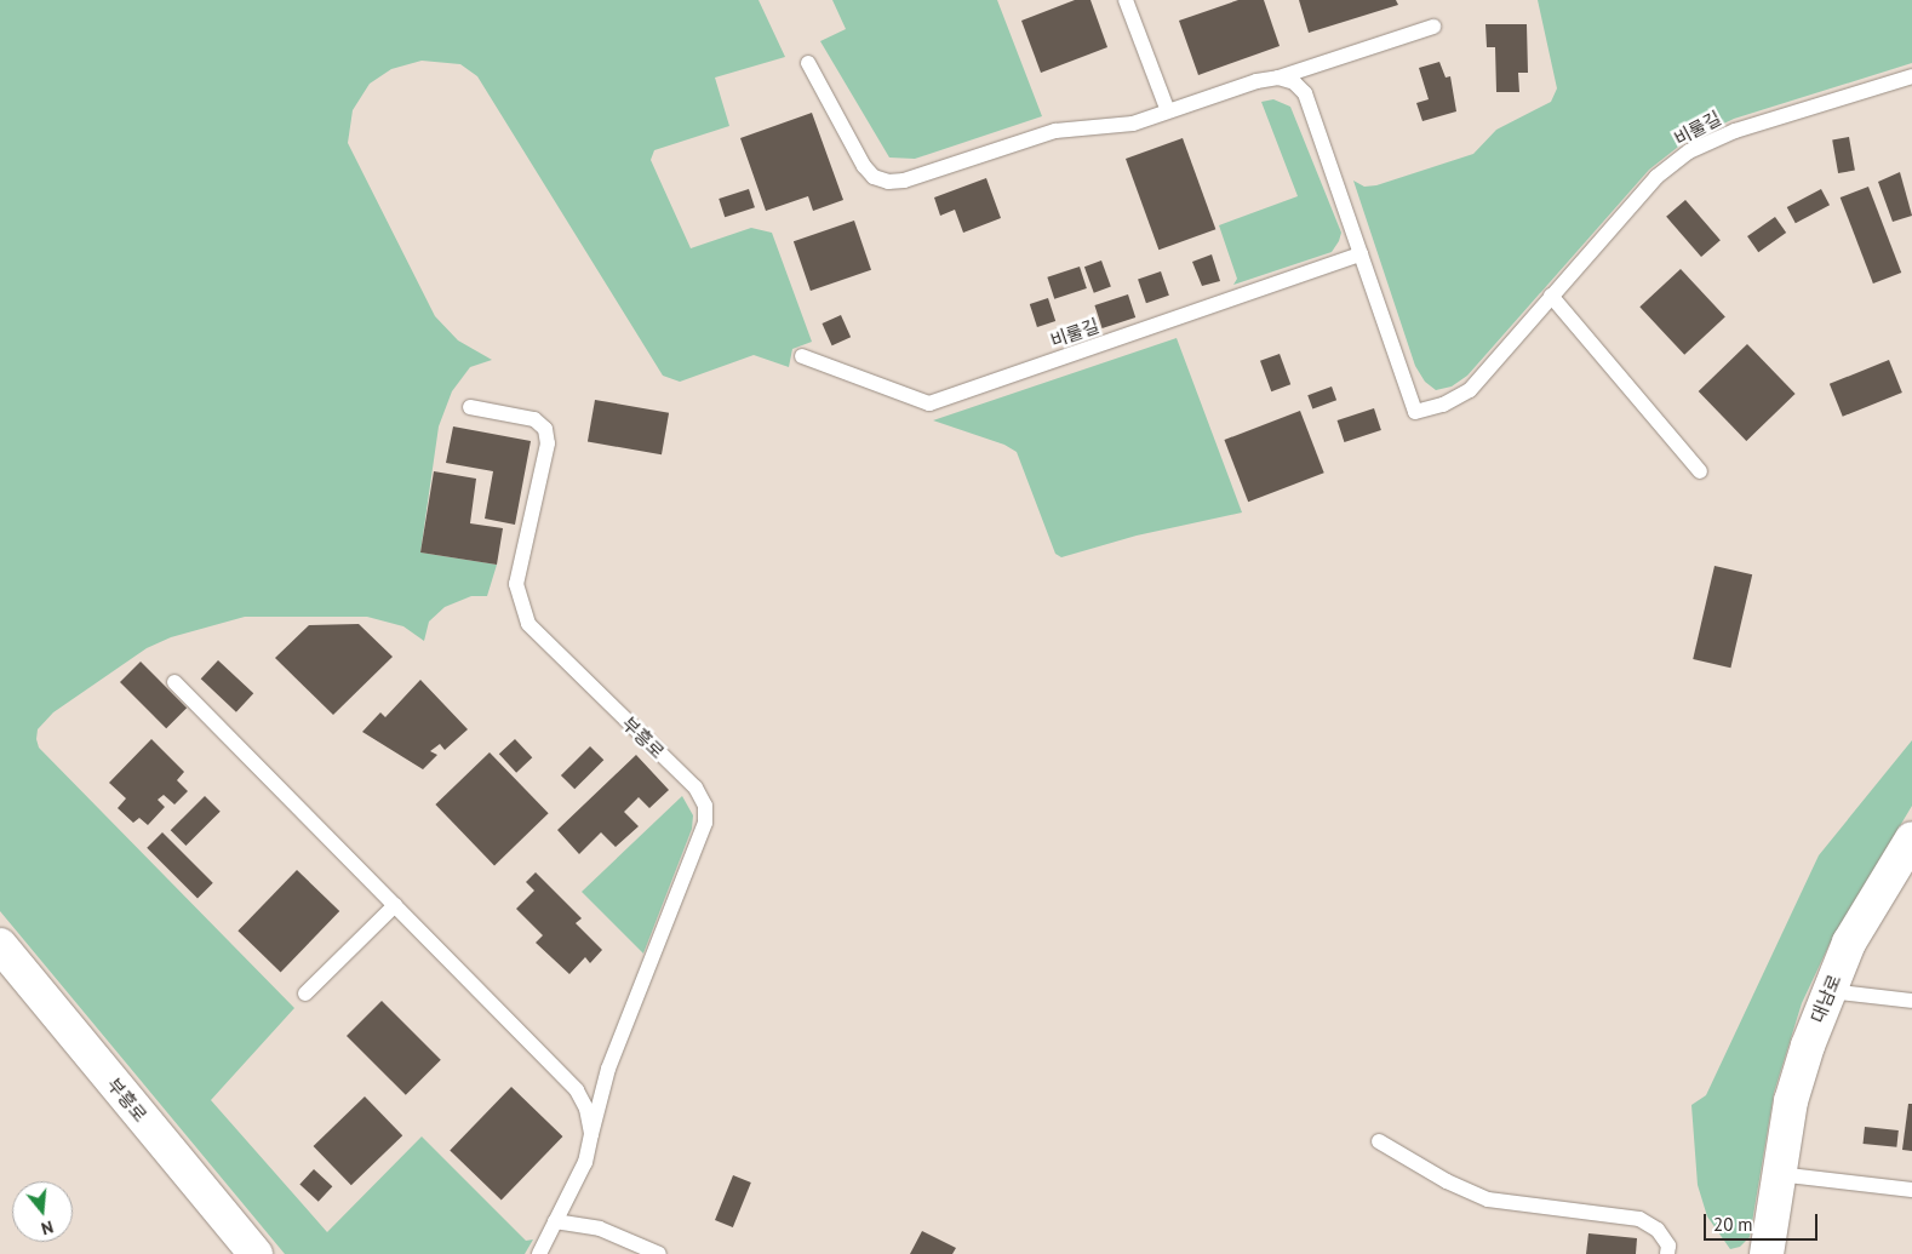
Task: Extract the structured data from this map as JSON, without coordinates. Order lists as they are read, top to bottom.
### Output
{
  "streets": {
    "street": ["부흥로", "대남로"],
    "lane": ["비룰길"]
  },
  "scale_bar": "20 m",
  "north": "bottom"
}
